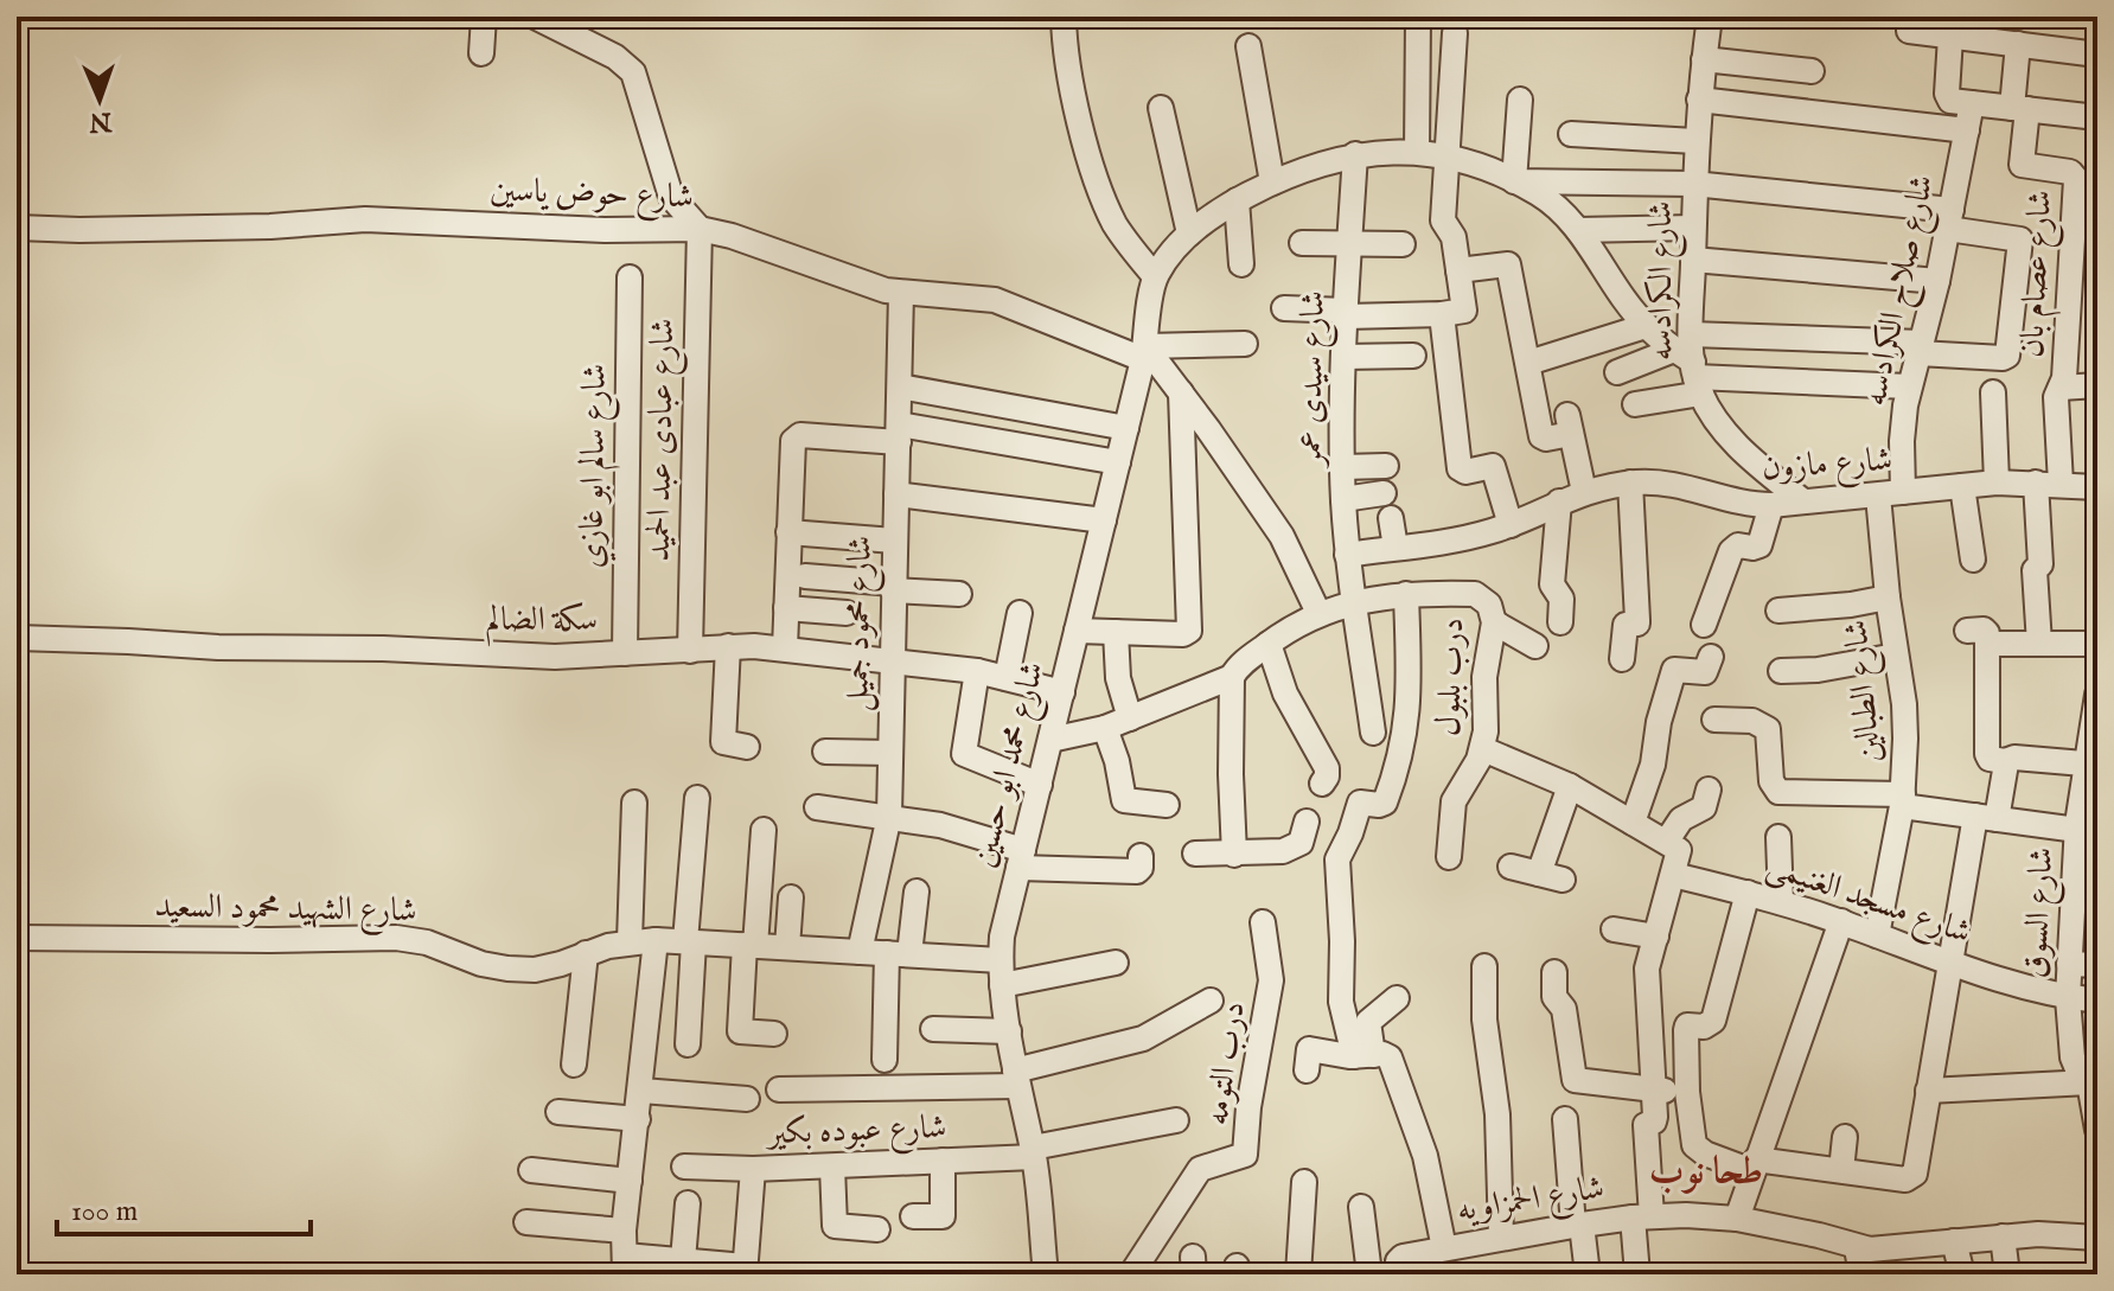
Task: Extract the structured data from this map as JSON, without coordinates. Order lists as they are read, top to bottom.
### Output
{
  "streets": {
    "street": [
      "شارع حوض ياسين",
      "شارع عصام بان",
      "شارع الكرادسه",
      "شارع صلاح الكرادسه",
      "شارع سيدى عمر",
      "شارع عبادى عبد الحميد",
      "شارع مازون",
      "شارع سالم ابو غازي",
      "سكة الضالم",
      "شارع محمود جميل",
      "درب بلبول",
      "شارع الطبالين",
      "شارع محمد ابو حسين",
      "شارع مسجد الغنيمى",
      "شارع الشهيد محمود السعيد",
      "شارع السوق",
      "درب التومه",
      "شارع عبوده بكير",
      "شارع الحمزاويه"
    ]
  },
  "crossings": [
    ["شارع حوض ياسين", "شارع عبادى عبد الحميد"],
    ["شارع حوض ياسين", "شارع محمود جميل"],
    ["شارع حوض ياسين", "شارع محمد ابو حسين"],
    ["شارع عصام بان", "شارع مازون"],
    ["شارع الكرادسه", "شارع مازون"],
    ["شارع صلاح الكرادسه", "شارع مازون"],
    ["شارع صلاح الكرادسه", "شارع الطبالين"],
    ["شارع سيدى عمر", "شارع مازون"],
    ["شارع سيدى عمر", "درب بلبول"],
    ["شارع عبادى عبد الحميد", "سكة الضالم"],
    ["شارع مازون", "شارع الطبالين"],
    ["شارع سالم ابو غازي", "سكة الضالم"],
    ["سكة الضالم", "شارع محمود جميل"],
    ["سكة الضالم", "شارع محمد ابو حسين"],
    ["شارع محمود جميل", "شارع الشهيد محمود السعيد"],
    ["شارع الطبالين", "شارع مسجد الغنيمى"],
    ["شارع محمد ابو حسين", "شارع الشهيد محمود السعيد"],
    ["شارع محمد ابو حسين", "شارع عبوده بكير"],
    ["شارع مسجد الغنيمى", "شارع السوق"]
  ],
  "districts": ["طحا نوب"],
  "scale_bar": "100 m",
  "north": "bottom"
}
